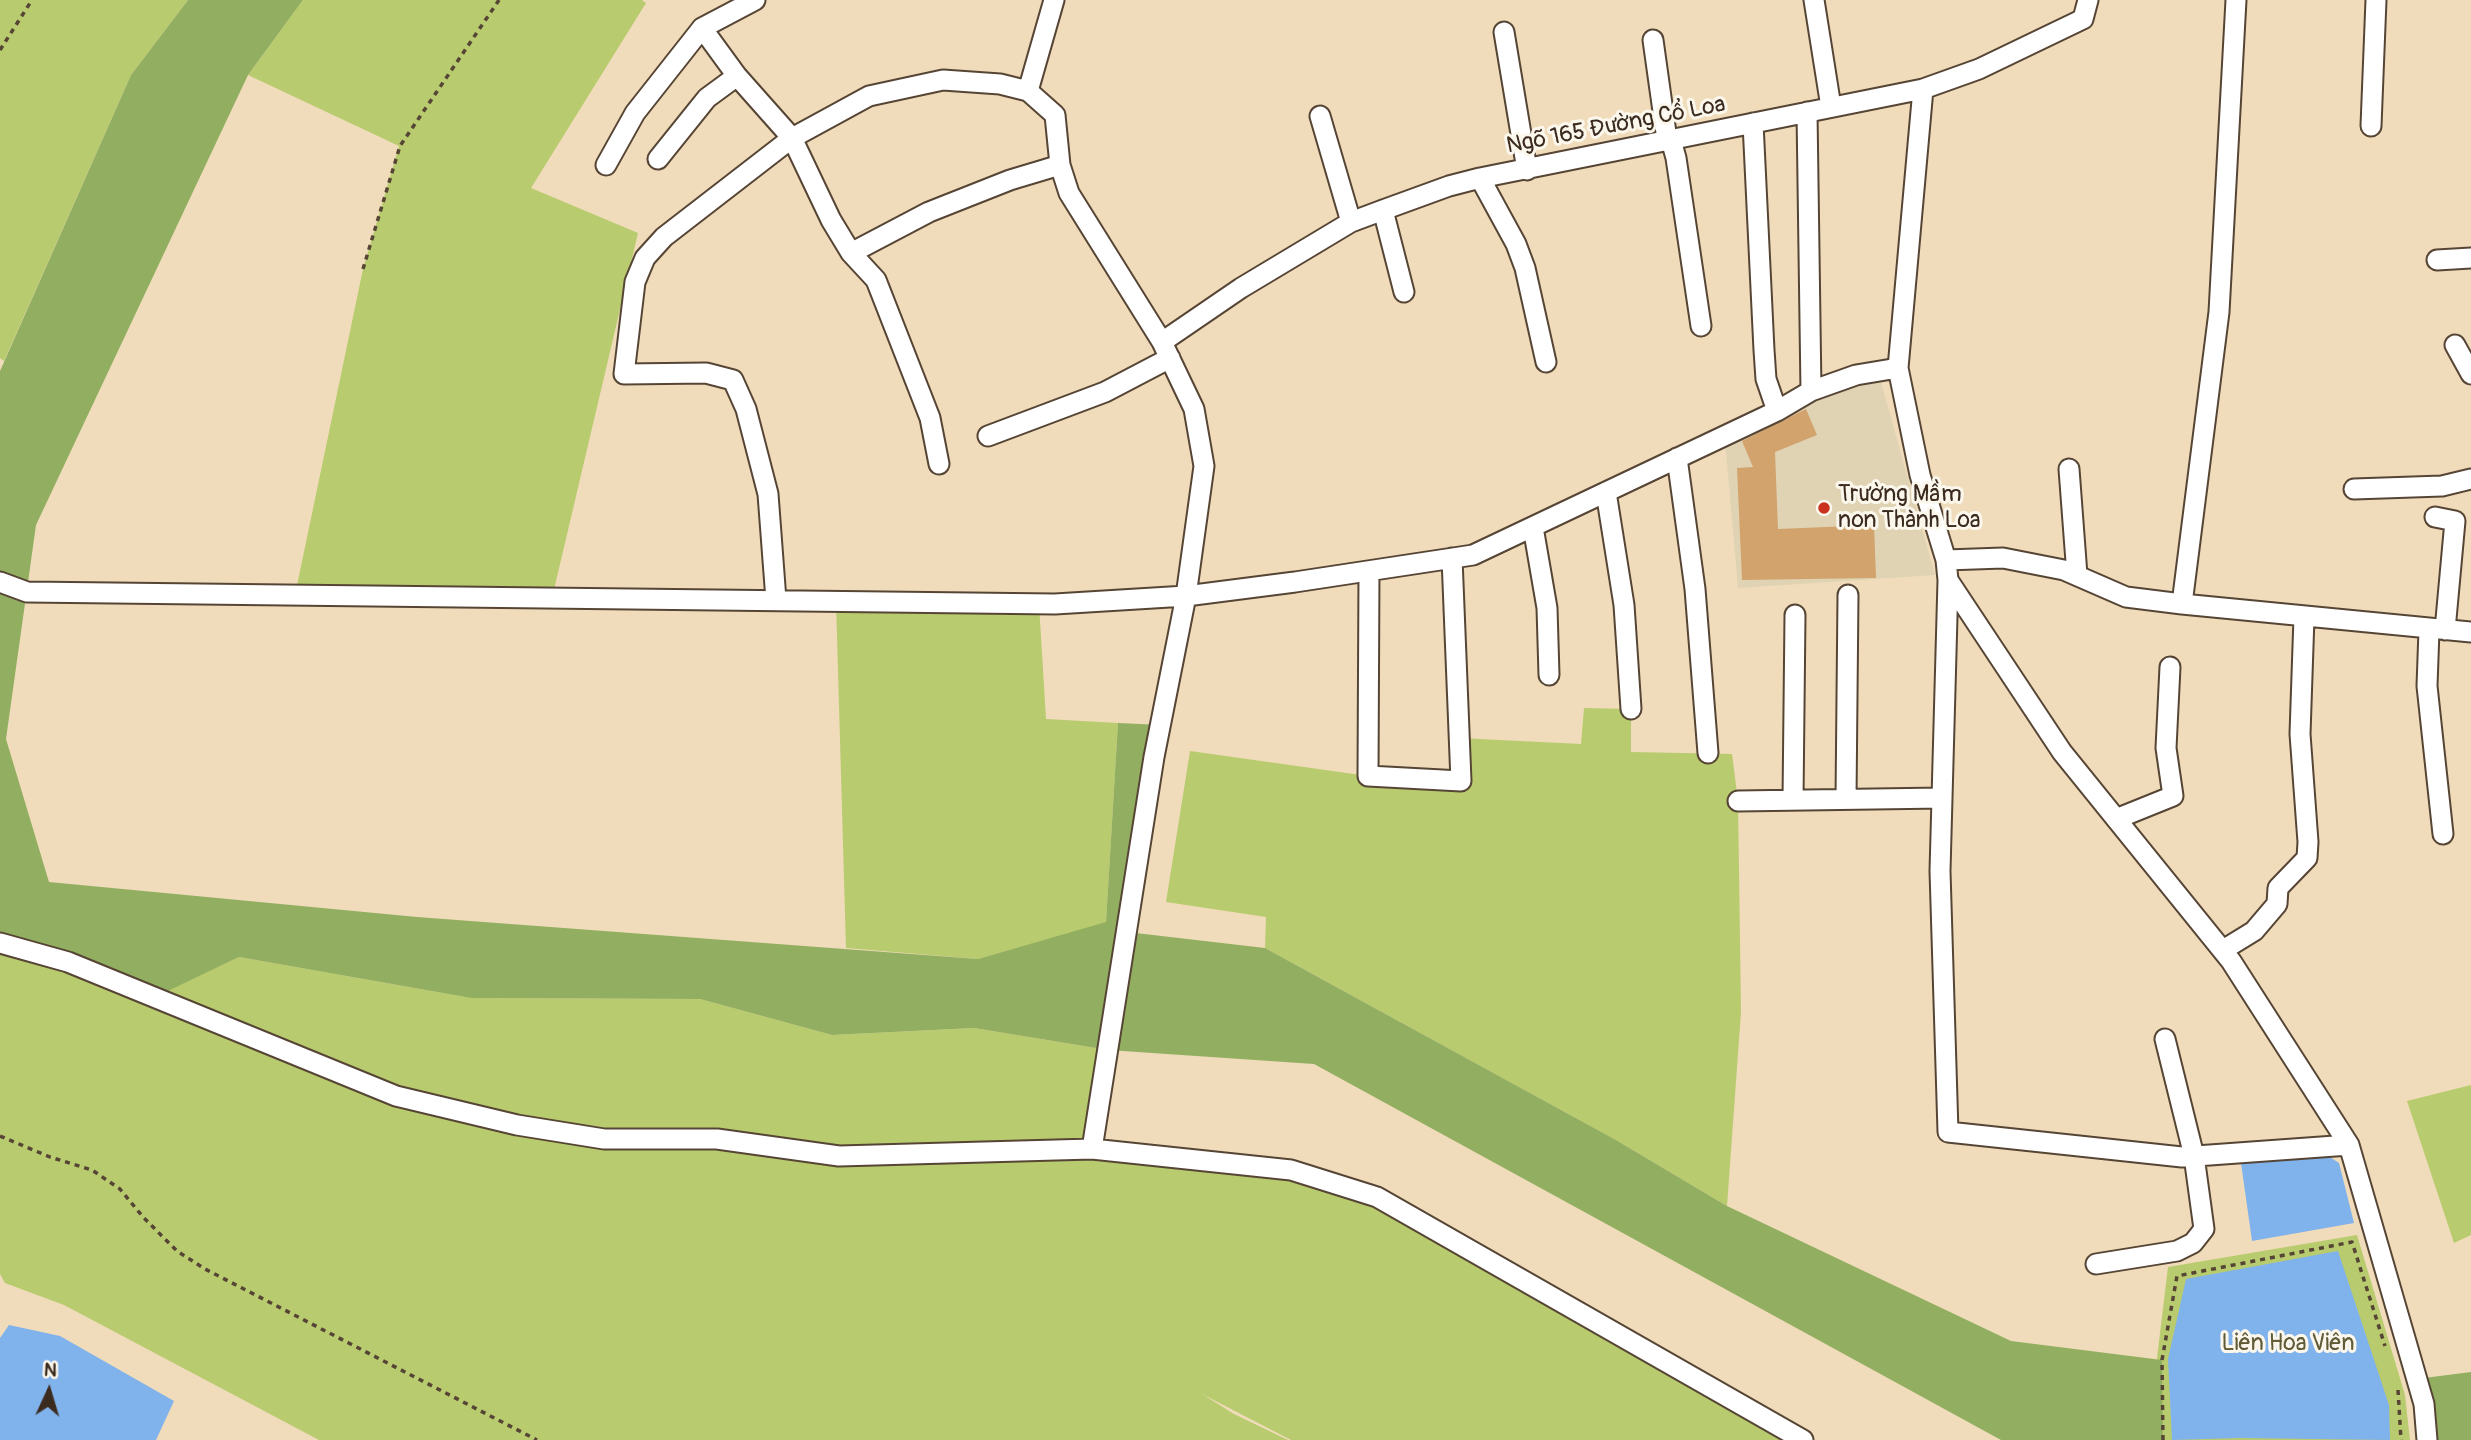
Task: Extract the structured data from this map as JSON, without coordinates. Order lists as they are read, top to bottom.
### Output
{
  "streets": {
    "street": ["Ngõ 165 Đường Cổ Loa"]
  },
  "parks": ["Liên Hoa Viên"],
  "places": ["Trường Mầm non Thành Loa"],
  "north": "top"
}
